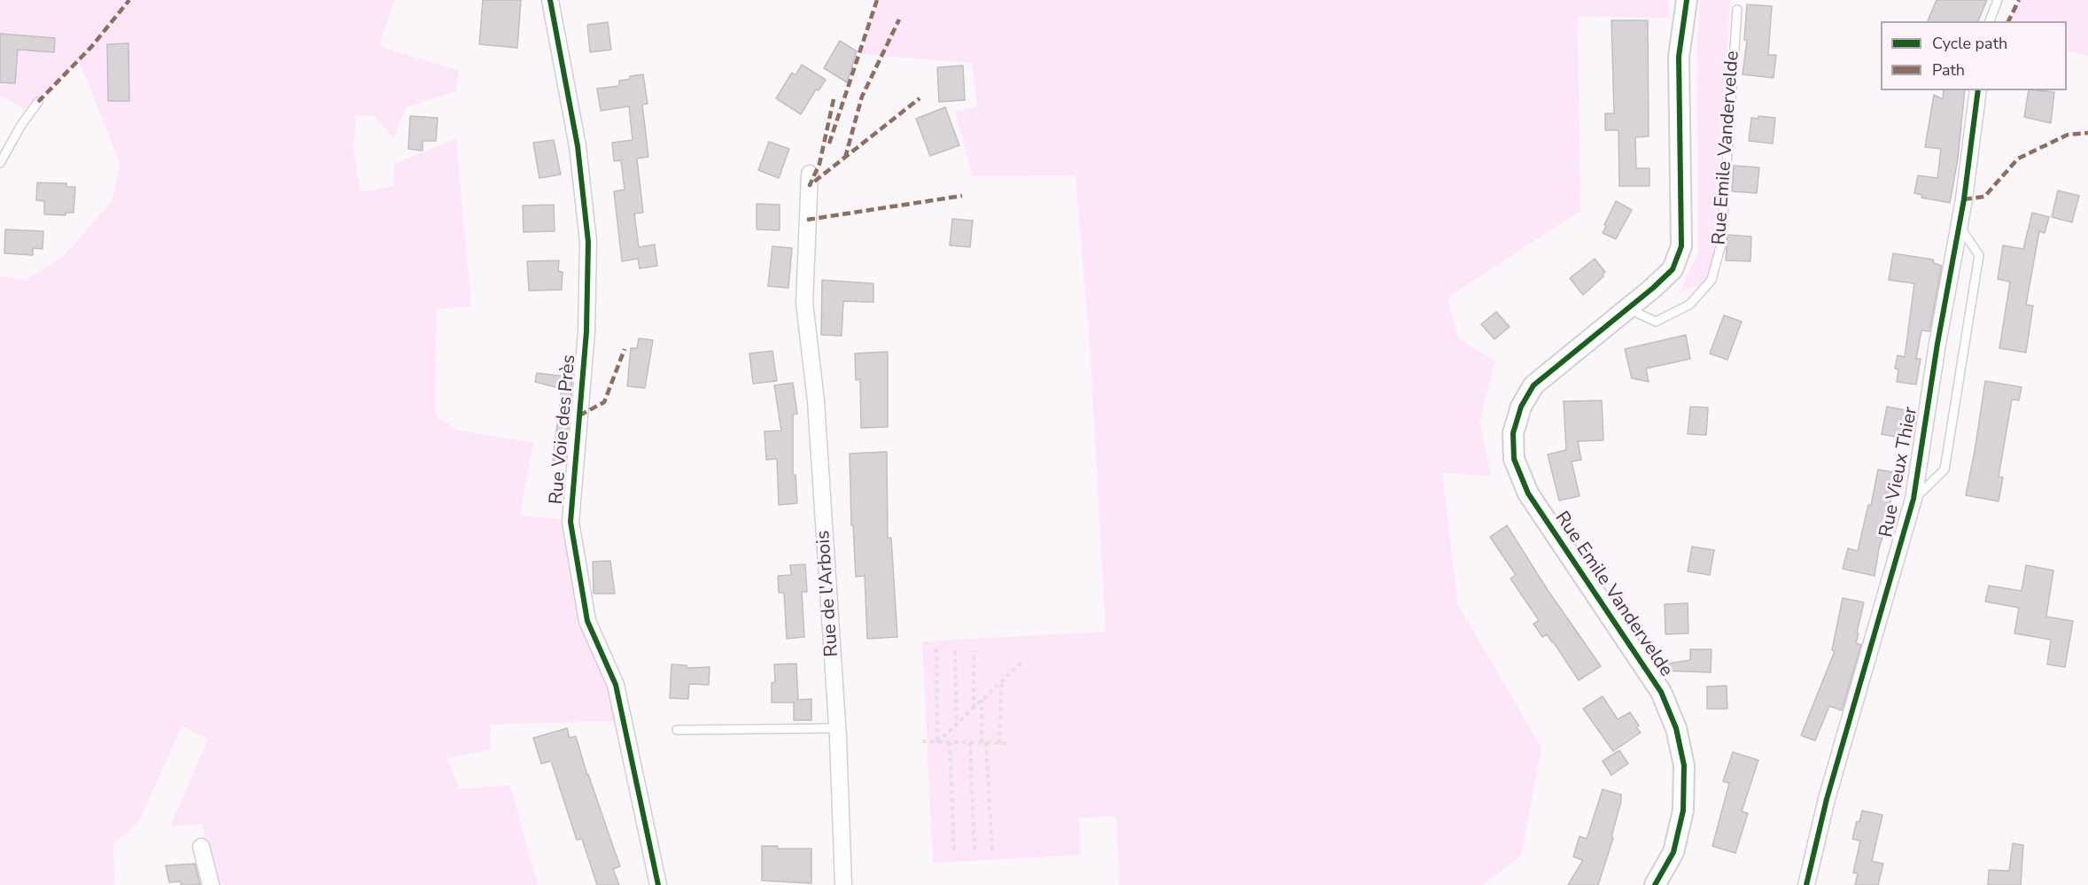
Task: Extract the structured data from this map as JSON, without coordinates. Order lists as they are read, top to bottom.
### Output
{
  "streets": {
    "street": [
      "Rue Emile Vandervelde",
      "Rue Voie des Près",
      "Rue Vieux Thier",
      "Rue de l'Arbois"
    ]
  },
  "legend": ["Cycle path", "Path"]
}
